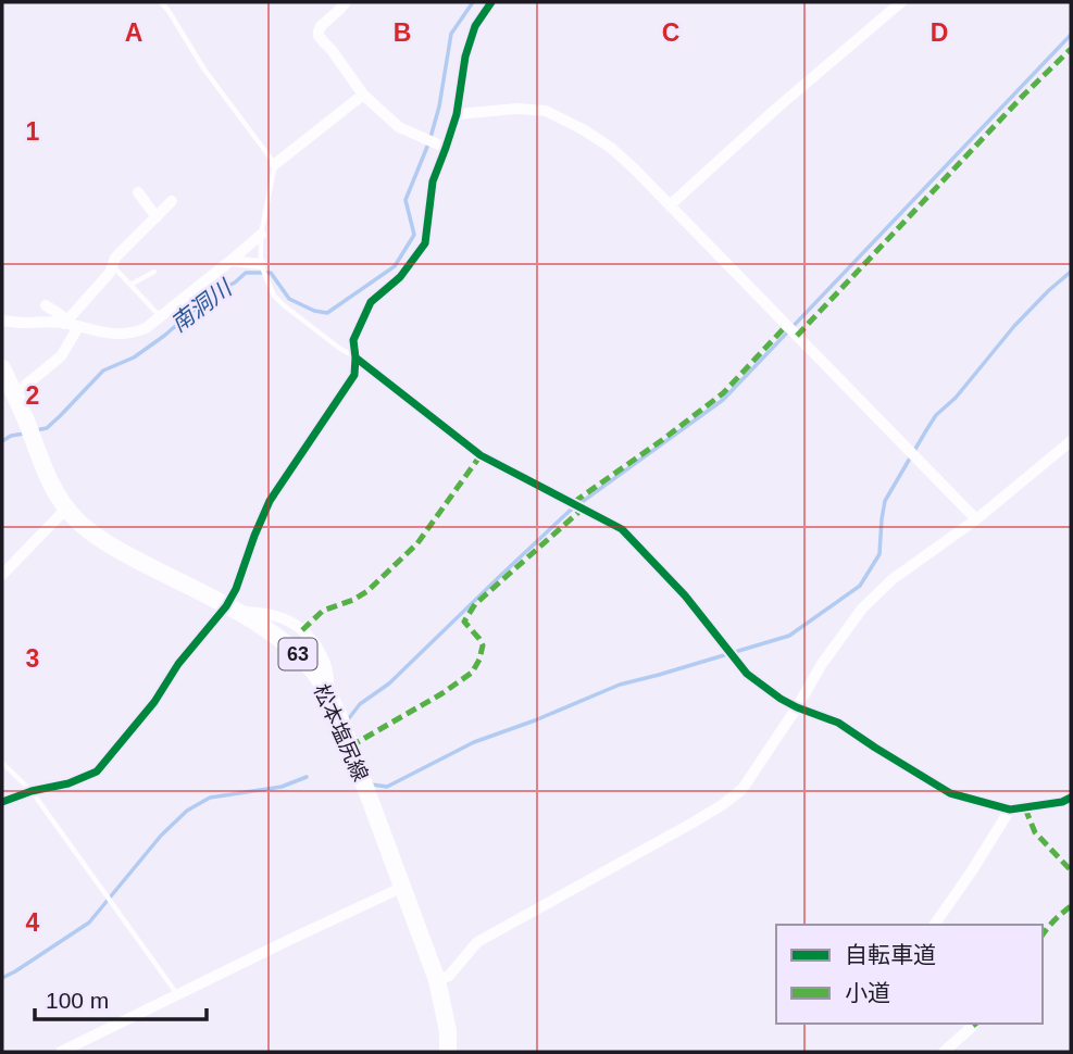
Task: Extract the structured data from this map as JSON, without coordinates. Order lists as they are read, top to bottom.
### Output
{
  "streets": {
    "main road": ["63", "松本塩尻線"]
  },
  "water": ["南洞川"],
  "legend": ["自転車道", "小道"],
  "scale_bar": "100 m",
  "grid": {
    "columns": [
      "A",
      "B",
      "C",
      "D"
    ],
    "rows": [
      "1",
      "2",
      "3",
      "4"
    ]
  }
}
